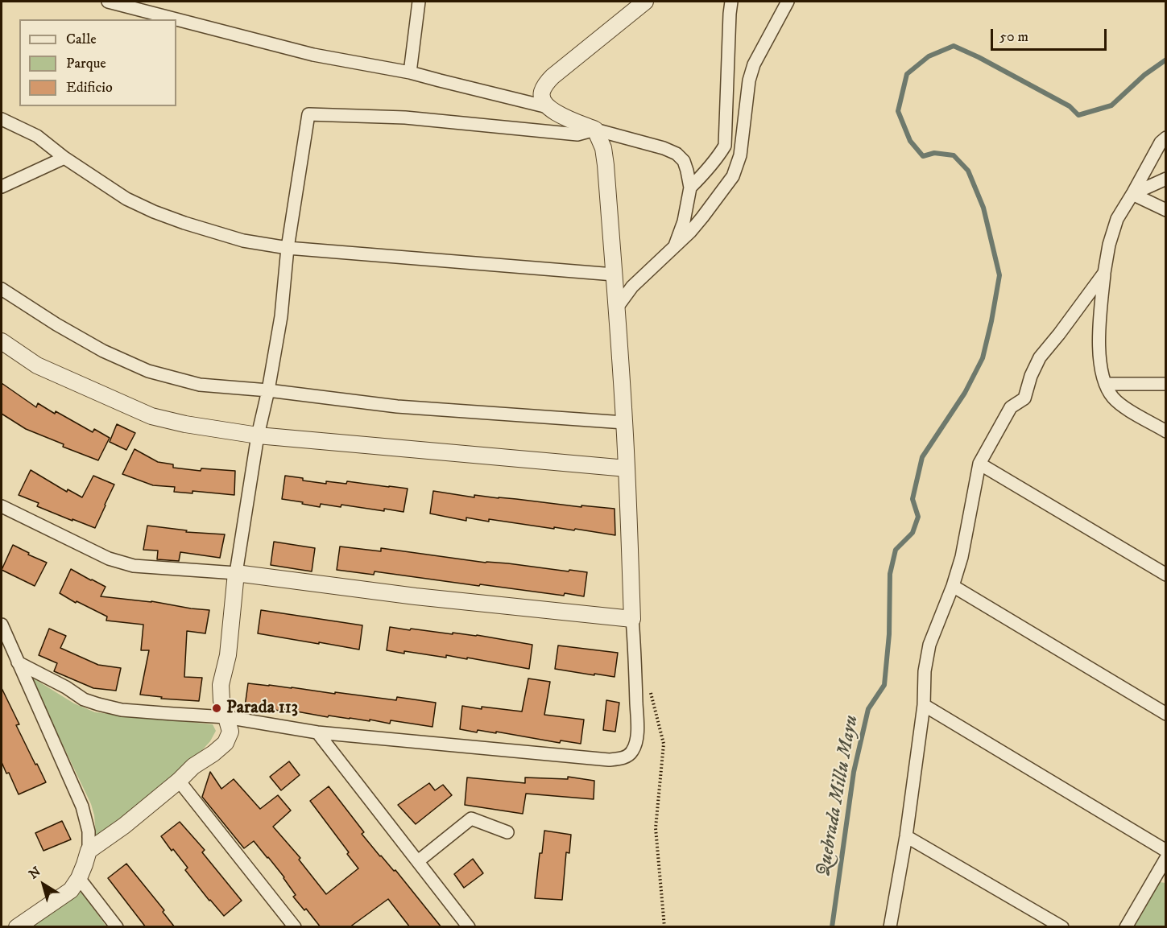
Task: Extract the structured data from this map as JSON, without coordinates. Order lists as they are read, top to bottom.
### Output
{
  "water": ["Quebrada Millu Mayu"],
  "places": ["Parada 113"],
  "legend": ["Calle", "Parque", "Edificio"],
  "scale_bar": "50 m",
  "north": "top left"
}
